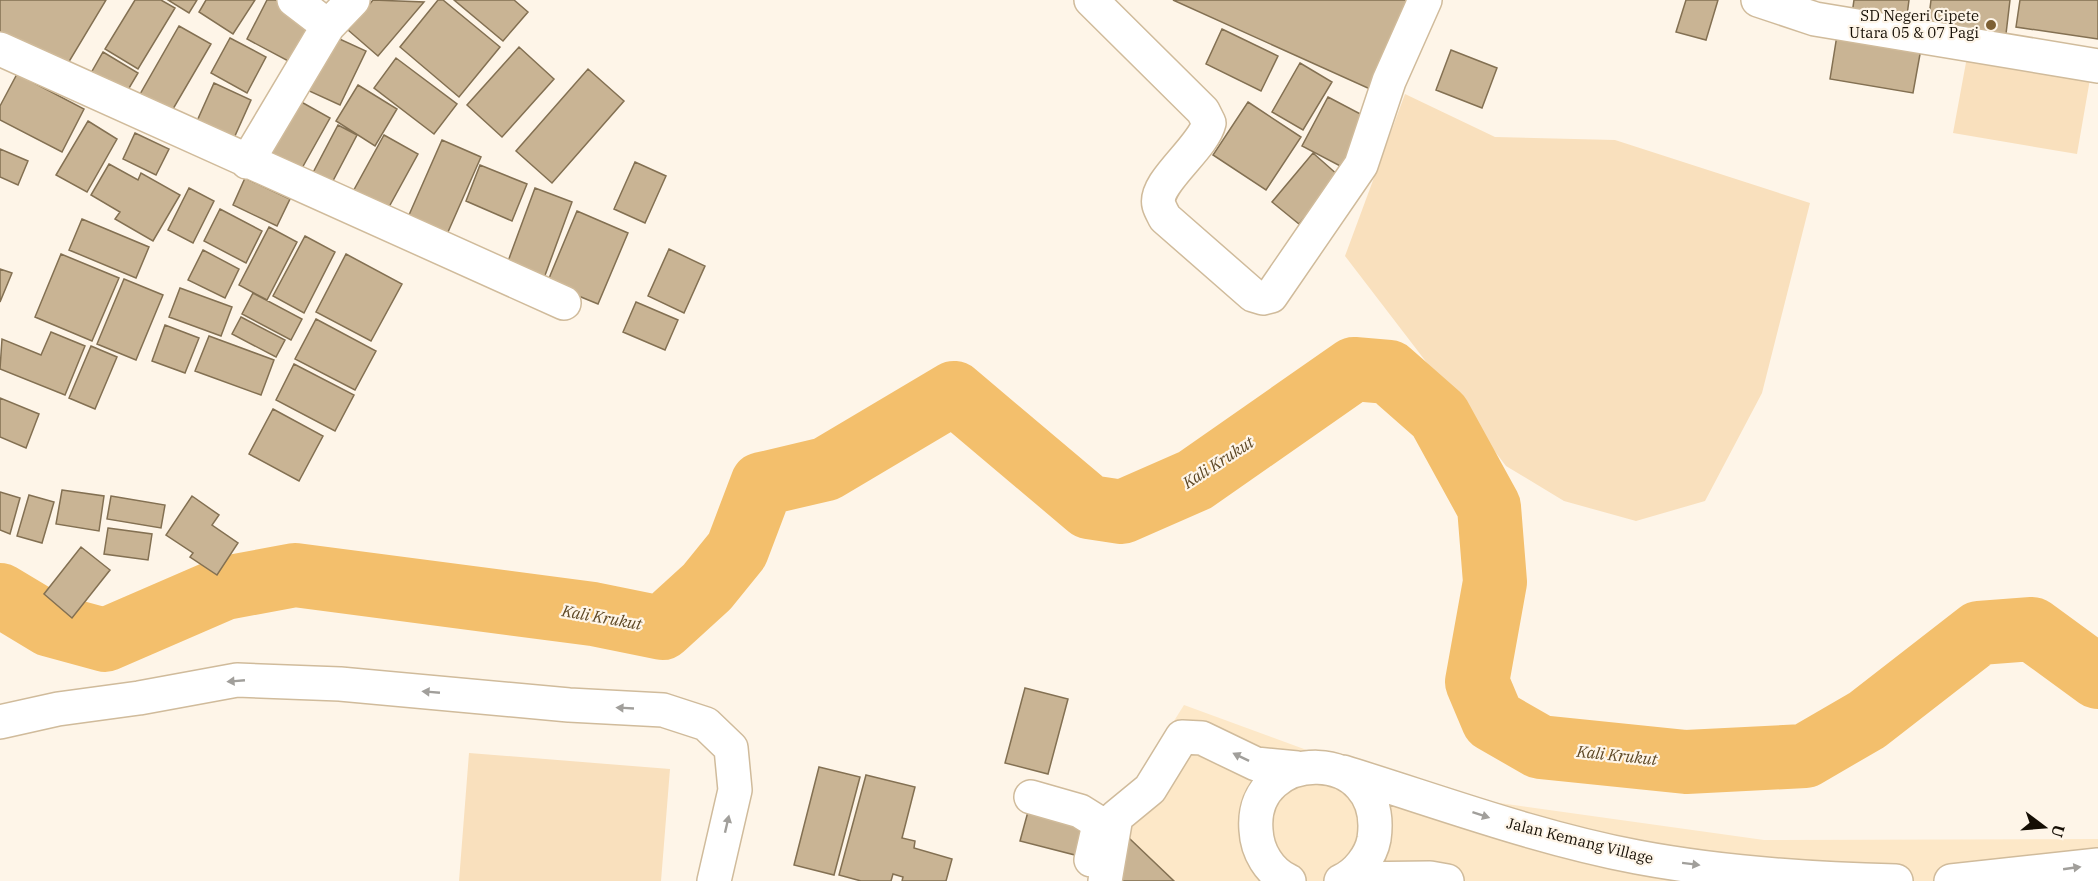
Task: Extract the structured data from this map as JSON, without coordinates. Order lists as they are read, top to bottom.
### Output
{
  "streets": {
    "street": ["Jalan Kemang Village"]
  },
  "water": ["Kali Krukut"],
  "places": ["SD Negeri Cipete Utara 05 & 07 Pagi"],
  "north": "right"
}
